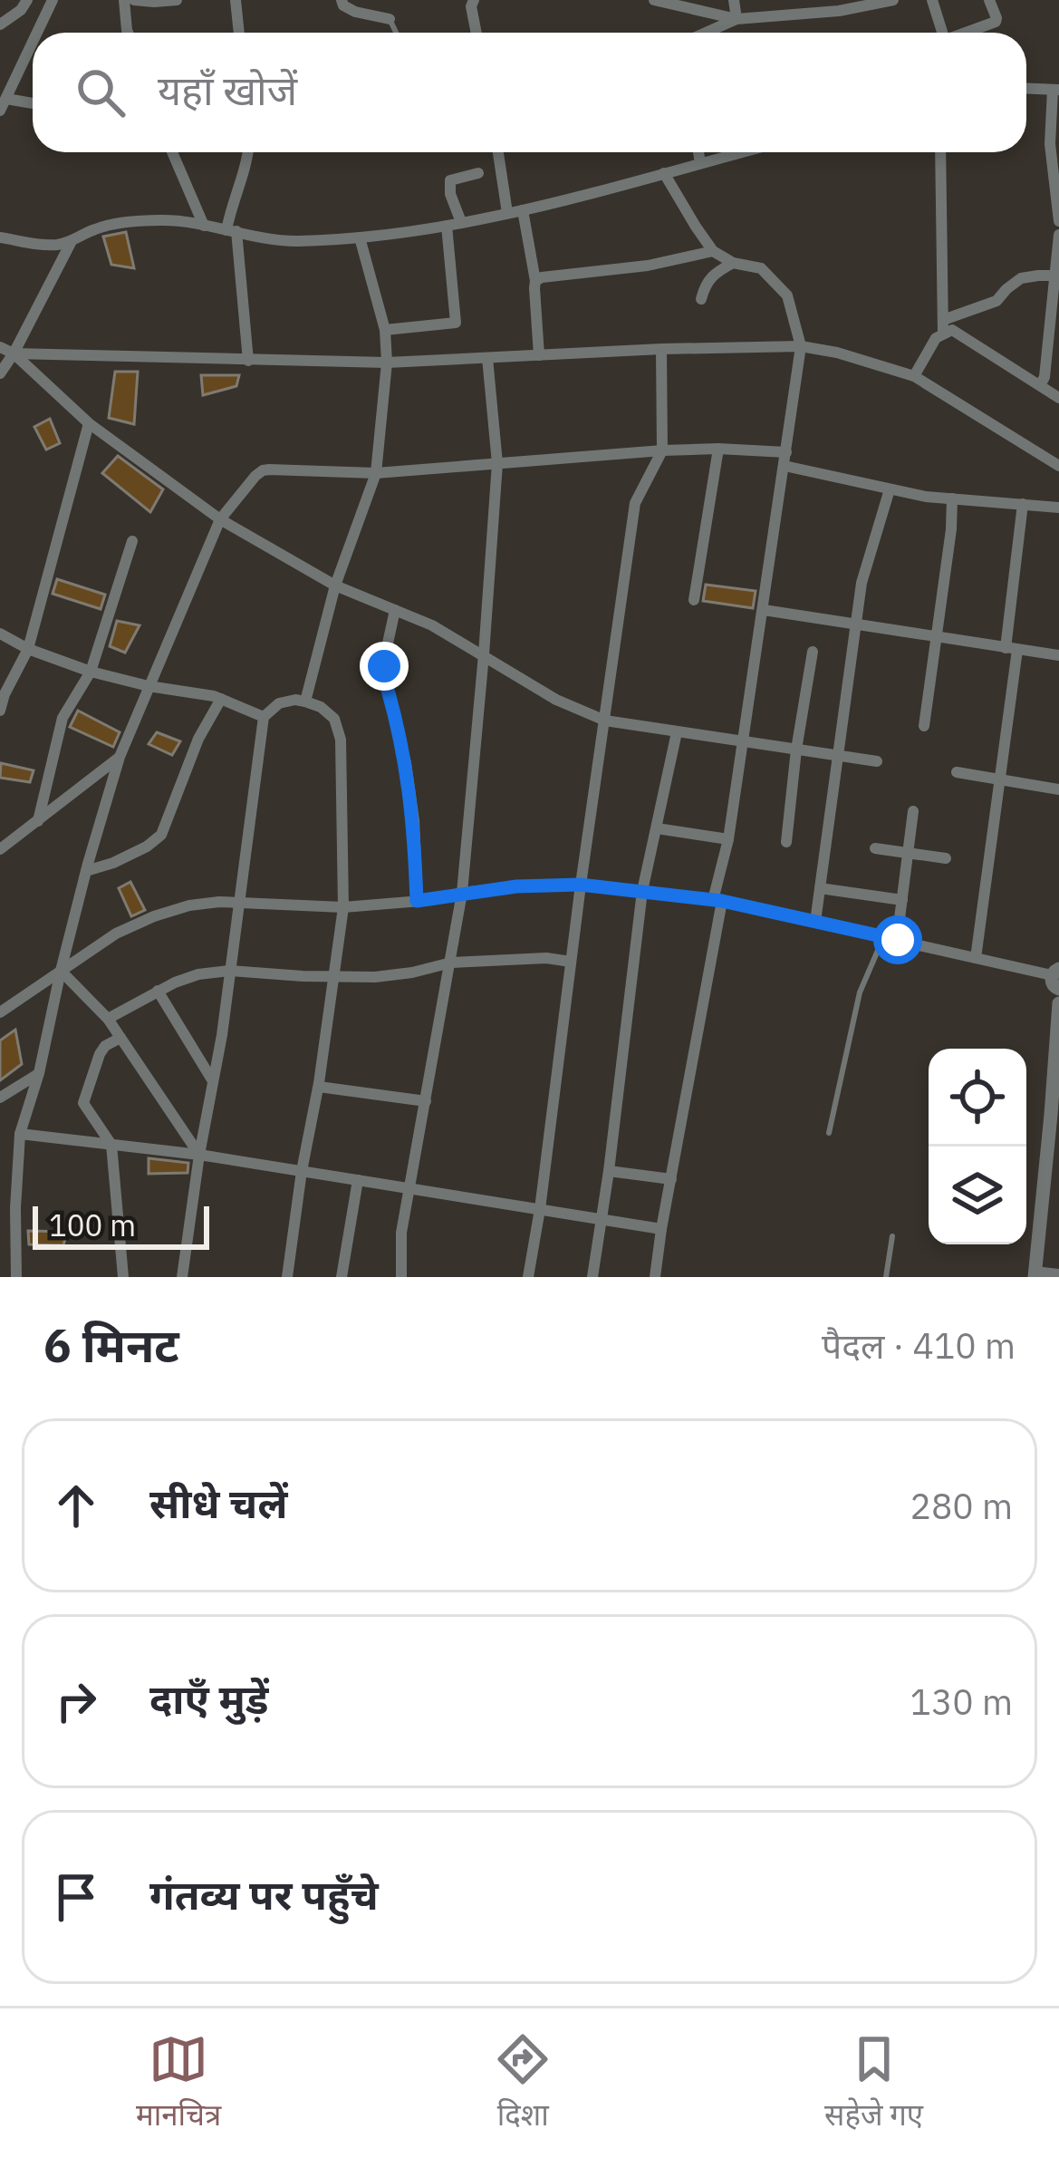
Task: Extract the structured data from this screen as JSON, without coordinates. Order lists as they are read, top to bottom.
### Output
{
  "scale_bar": "100 m",
  "page": {
    "search": "यहाँ खोजें",
    "scale": "100 m",
    "heading": ["6 मिनट", "पैदल · 410 m"],
    "list": [
      ["सीधे चलें", "280 m"],
      ["दाएँ मुड़ें", "130 m"],
      "गंतव्य पर पहुँचे"
    ],
    "nav": ["मानचित्र", "दिशा", "सहेजे गए"]
  }
}
